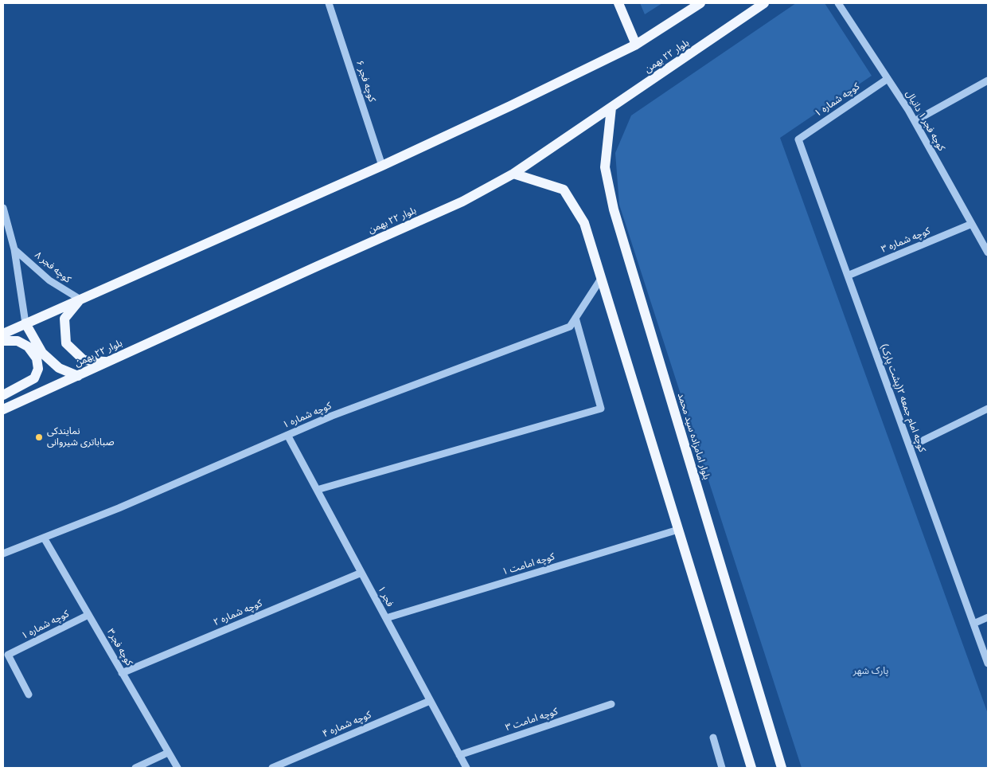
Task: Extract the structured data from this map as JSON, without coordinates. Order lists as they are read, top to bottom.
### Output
{
  "streets": {
    "main road": ["بلوار ۲۲ بهمن", "بلوار امامزاده سید محمد"],
    "street": [
      "کوچه فجر ۶",
      "کوچه شماره ۱",
      "کوچه فجر ۱ دانیال",
      "کوچه شماره ۳",
      "کوچه فجر ۸",
      "کوچه امام جمعه ۲(پشت پارک)",
      "کوچه امامت ۱",
      "فجر ۱",
      "کوچه شماره ۲",
      "کوچه فجر۳",
      "کوچه امامت ۳",
      "کوچه شماره ۴"
    ]
  },
  "crossings": [
    ["بلوار ۲۲ بهمن", "بلوار امامزاده سید محمد"],
    ["کوچه شماره ۱", "کوچه فجر ۱ دانیال"],
    ["کوچه شماره ۱", "کوچه امام جمعه ۲(پشت پارک)"],
    ["کوچه شماره ۱", "فجر ۱"],
    ["کوچه شماره ۱", "کوچه فجر۳"],
    ["کوچه فجر ۱ دانیال", "کوچه شماره ۳"],
    ["کوچه شماره ۳", "کوچه امام جمعه ۲(پشت پارک)"],
    ["کوچه امامت ۱", "فجر ۱"],
    ["فجر ۱", "کوچه شماره ۲"],
    ["فجر ۱", "کوچه امامت ۳"],
    ["فجر ۱", "کوچه شماره ۴"],
    ["کوچه شماره ۲", "کوچه فجر۳"]
  ],
  "parks": ["پارک شهر"],
  "places": ["نمایندکی صباباتری شیروانی"]
}
